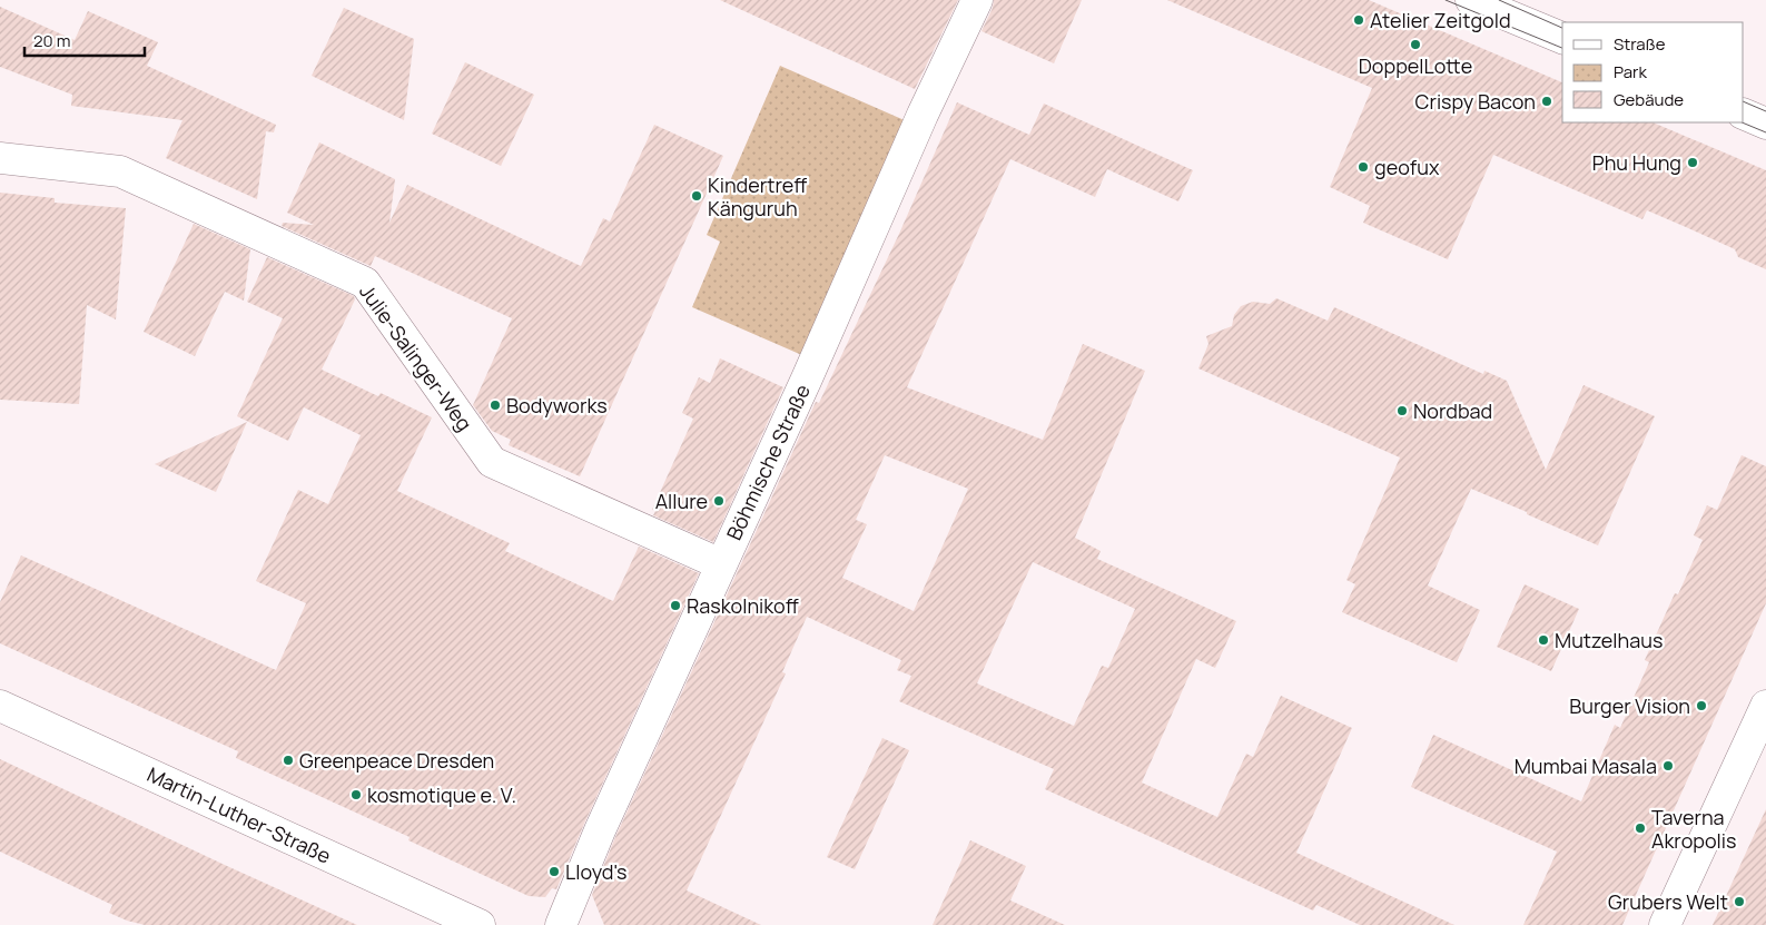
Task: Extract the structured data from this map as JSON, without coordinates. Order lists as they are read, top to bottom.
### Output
{
  "streets": {
    "street": ["Julie-Salinger-Weg", "Böhmische Straße", "Martin-Luther-Straße"]
  },
  "crossings": [
    ["Julie-Salinger-Weg", "Böhmische Straße"]
  ],
  "places": [
    "Atelier Zeitgold",
    "DoppelLotte",
    "Crispy Bacon",
    "Phu Hung",
    "geofux",
    "Kindertreff Känguruh",
    "Bodyworks",
    "Nordbad",
    "Allure",
    "Raskolnikoff",
    "Mutzelhaus",
    "Burger Vision",
    "Greenpeace Dresden",
    "Mumbai Masala",
    "kosmotique e. V.",
    "Taverna Akropolis",
    "Lloyd's",
    "Grubers Welt"
  ],
  "legend": ["Straße", "Park", "Gebäude"],
  "scale_bar": "20 m"
}
